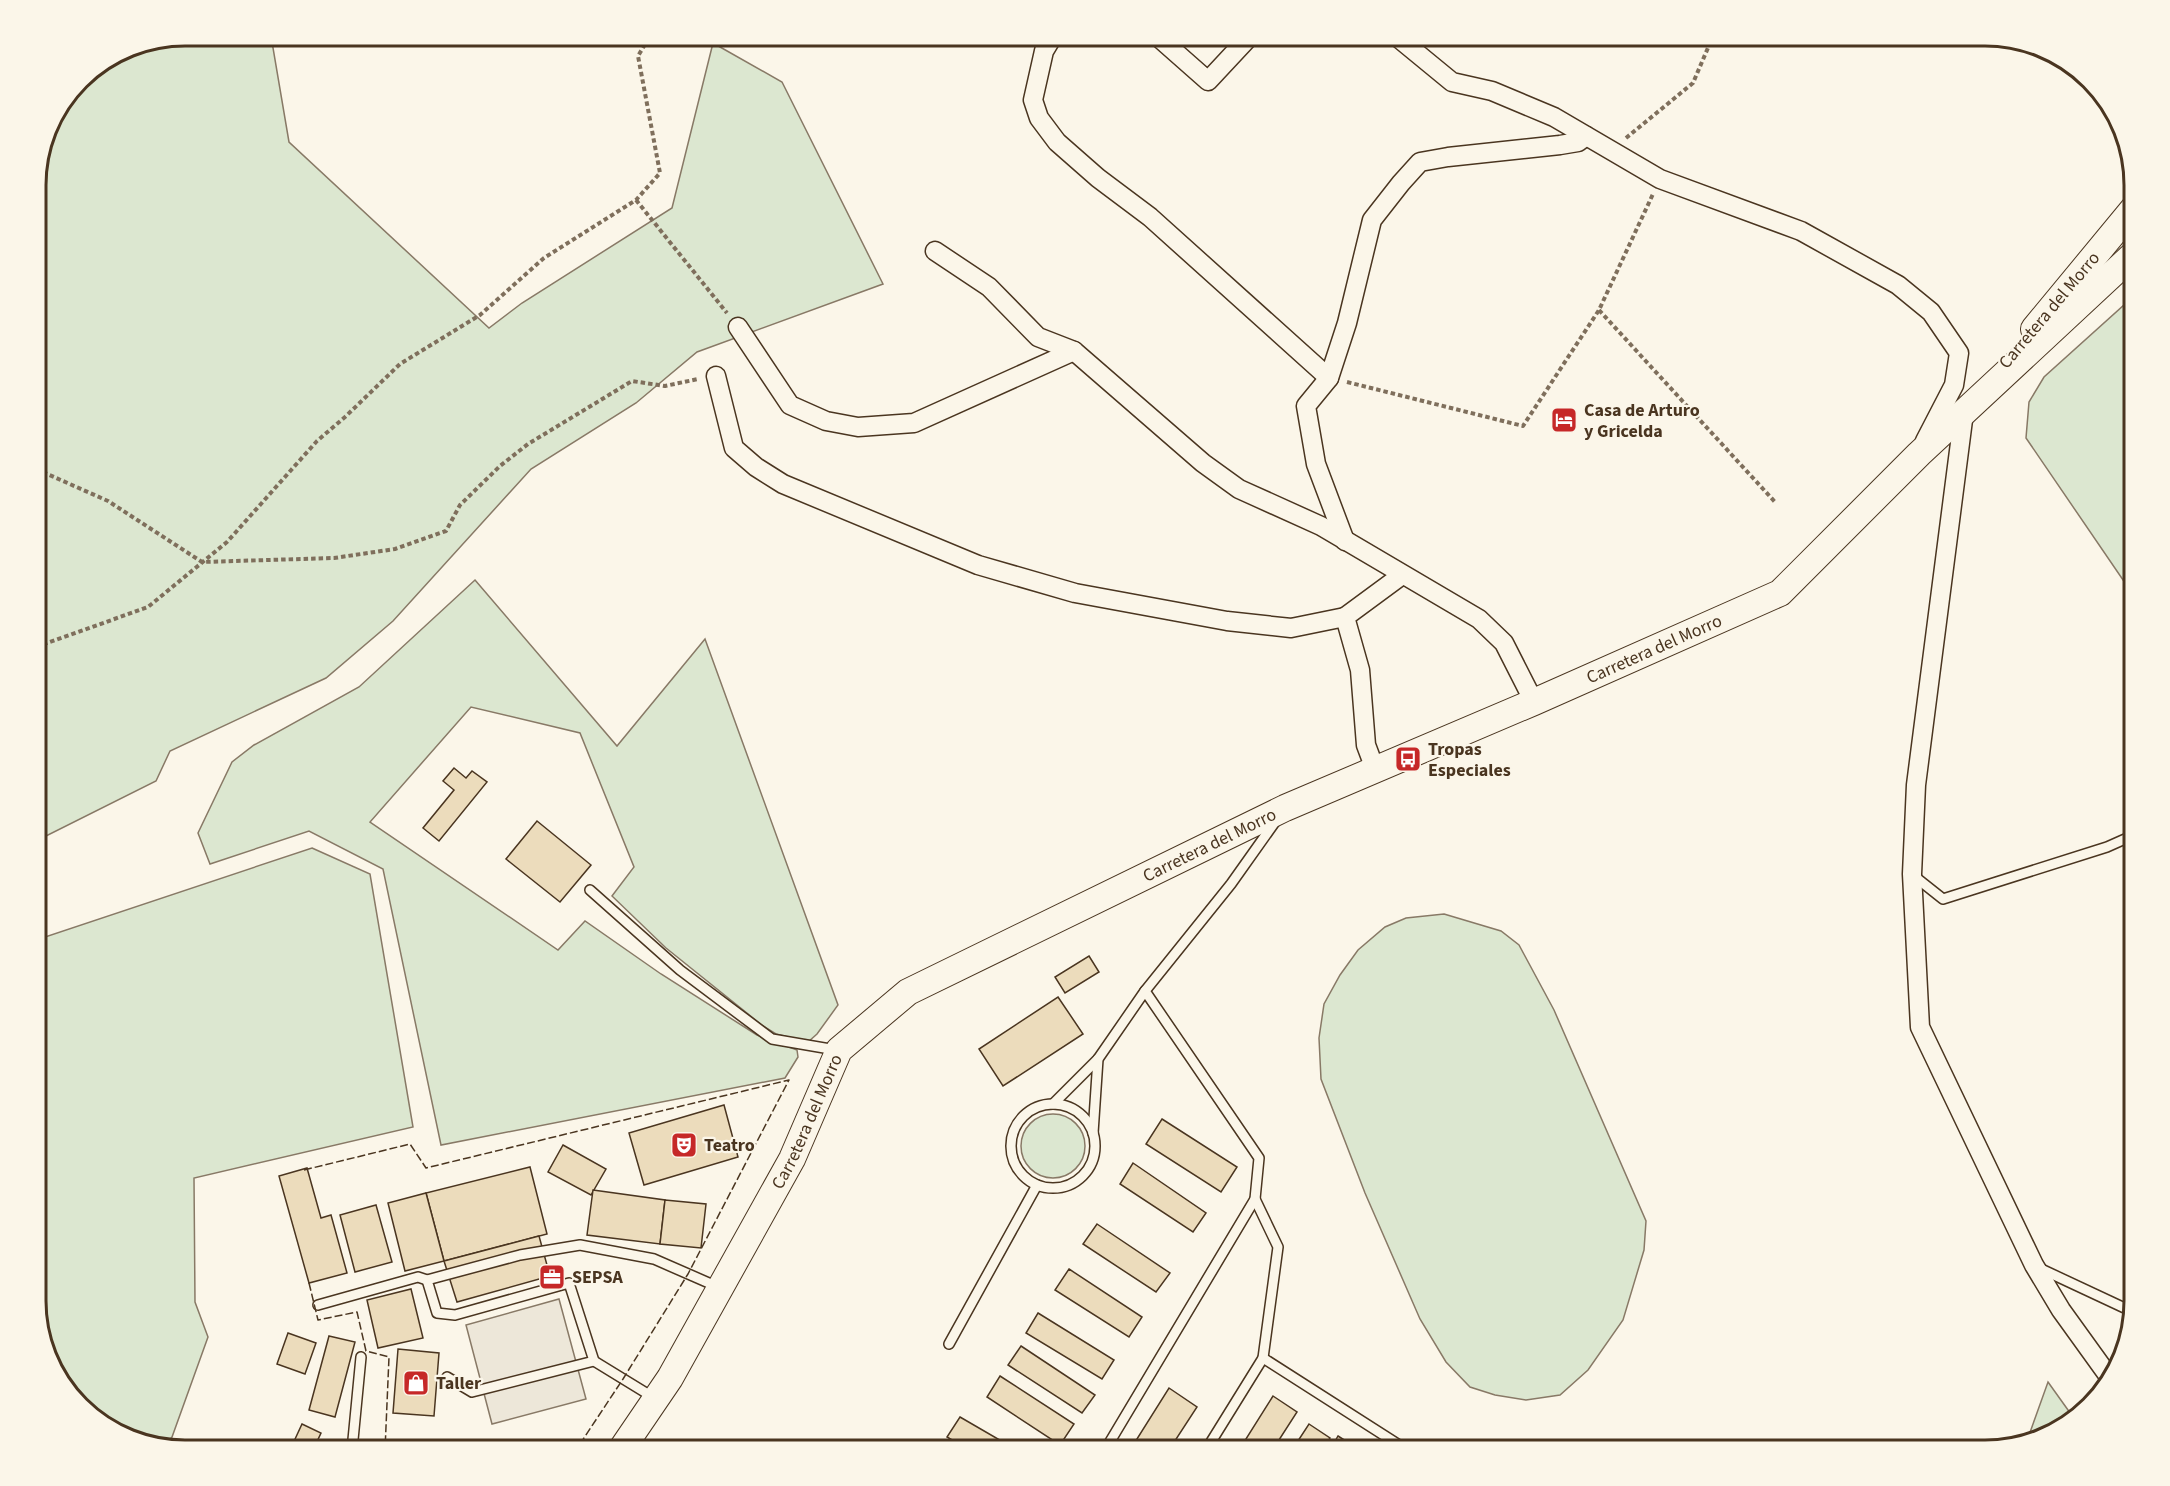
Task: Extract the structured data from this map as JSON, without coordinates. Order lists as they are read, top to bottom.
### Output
{
  "streets": {
    "main road": ["Carretera del Morro"]
  },
  "places": {
    "hotel": ["Casa de Arturo y Gricelda"],
    "bus stop": ["Tropas Especiales"],
    "theatre": ["Teatro"],
    "office": ["SEPSA"],
    "shop": ["Taller"]
  }
}
